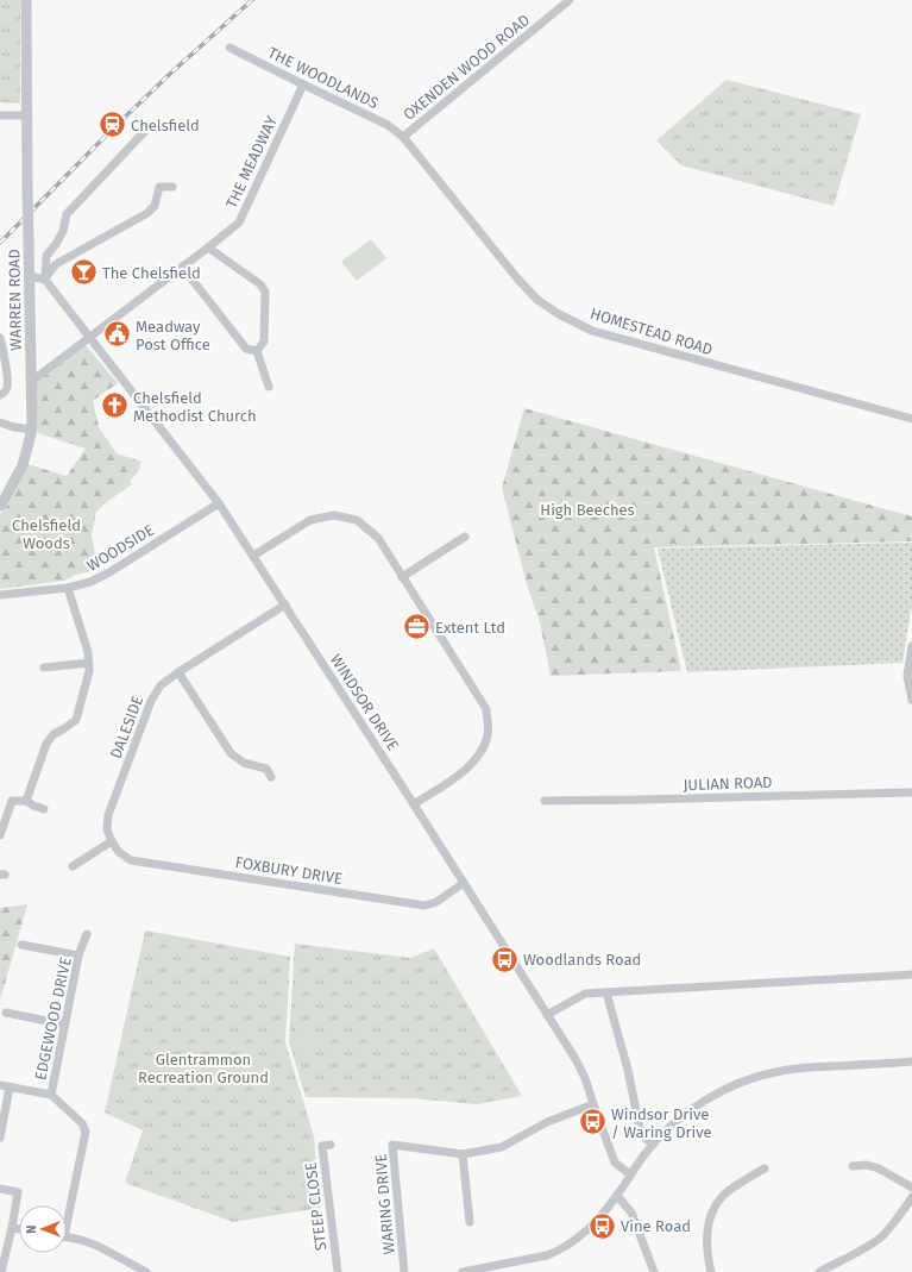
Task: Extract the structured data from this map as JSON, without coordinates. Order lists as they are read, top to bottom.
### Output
{
  "streets": {
    "street": [
      "OXENDEN WOOD ROAD",
      "THE WOODLANDS",
      "THE MEADWAY",
      "WARREN ROAD",
      "HOMESTEAD ROAD",
      "WOODSIDE",
      "WINDSOR DRIVE",
      "DALESIDE",
      "JULIAN ROAD",
      "FOXBURY DRIVE",
      "EDGEWOOD DRIVE",
      "WARING DRIVE",
      "STEEP CLOSE"
    ]
  },
  "crossings": [
    ["OXENDEN WOOD ROAD", "THE WOODLANDS"],
    ["OXENDEN WOOD ROAD", "HOMESTEAD ROAD"],
    ["THE WOODLANDS", "THE MEADWAY"],
    ["THE WOODLANDS", "HOMESTEAD ROAD"],
    ["THE MEADWAY", "WARREN ROAD"],
    ["THE MEADWAY", "WINDSOR DRIVE"],
    ["WOODSIDE", "WINDSOR DRIVE"],
    ["WINDSOR DRIVE", "DALESIDE"],
    ["WINDSOR DRIVE", "FOXBURY DRIVE"],
    ["WINDSOR DRIVE", "WARING DRIVE"],
    ["DALESIDE", "FOXBURY DRIVE"]
  ],
  "parks": ["High Beeches", "Chelsfield Woods", "Glentrammon Recreation Ground"],
  "places": {
    "station": ["Chelsfield"],
    "bar": ["The Chelsfield"],
    "public building": ["Meadway Post Office"],
    "church": ["Chelsfield Methodist Church"],
    "office": ["Extent Ltd"],
    "bus stop": ["Woodlands Road", "Windsor Drive / Waring Drive", "Vine Road"]
  },
  "north": "left"
}
